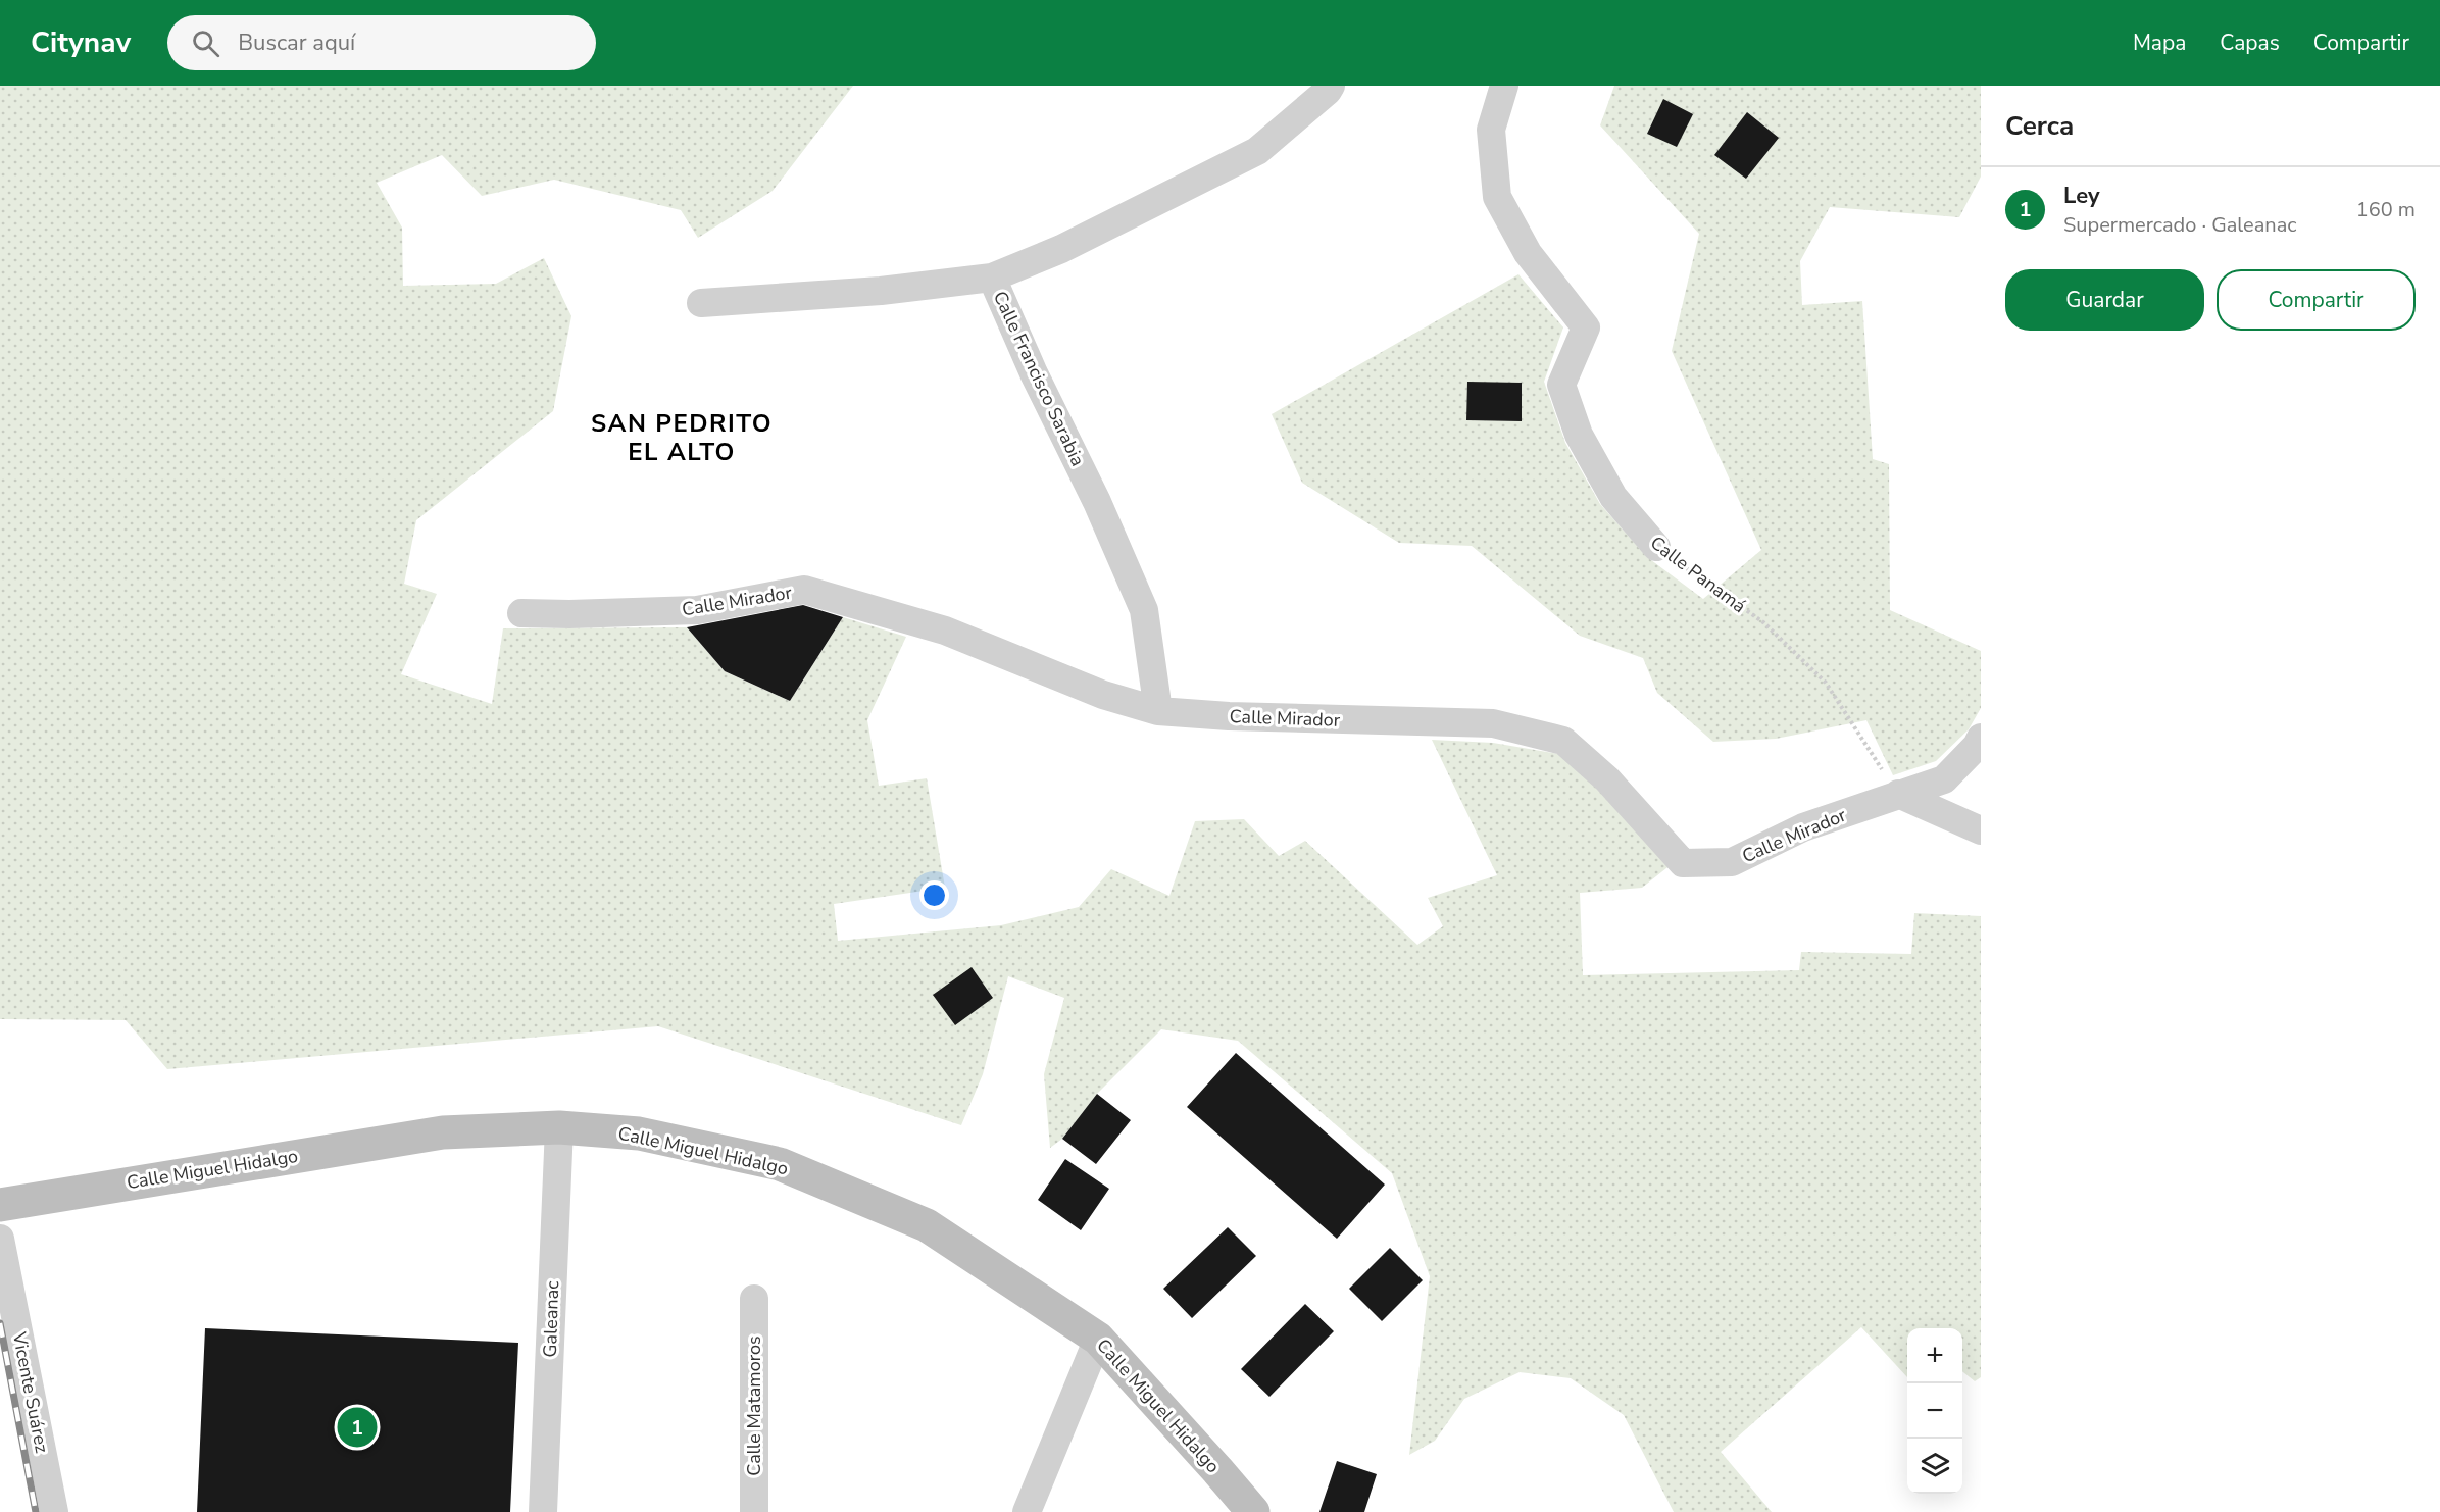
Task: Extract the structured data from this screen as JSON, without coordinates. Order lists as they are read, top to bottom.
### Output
{
  "streets": {
    "main road": ["Calle Miguel Hidalgo"],
    "street": [
      "Calle Francisco Sarabia",
      "Calle Panamá",
      "Calle Mirador",
      "Galeanac",
      "Vicente Suárez",
      "Calle Matamoros"
    ]
  },
  "crossings": [
    ["Calle Francisco Sarabia", "Calle Mirador"],
    ["Calle Panamá", "Calle Mirador"],
    ["Calle Miguel Hidalgo", "Galeanac"]
  ],
  "districts": ["SAN PEDRITO EL ALTO"],
  "page": {
    "header": "Citynav",
    "search": "Buscar aquí",
    "nav": ["Mapa", "Capas", "Compartir"],
    "heading": "Cerca",
    "list": [
      {
        "mark": "1",
        "name": "Ley",
        "note": "Supermercado · Galeanac",
        "value": "160 m"
      }
    ],
    "buttons": ["Guardar", "Compartir"],
    "map_buttons": ["+", "−"],
    "pins": "1"
  }
}
